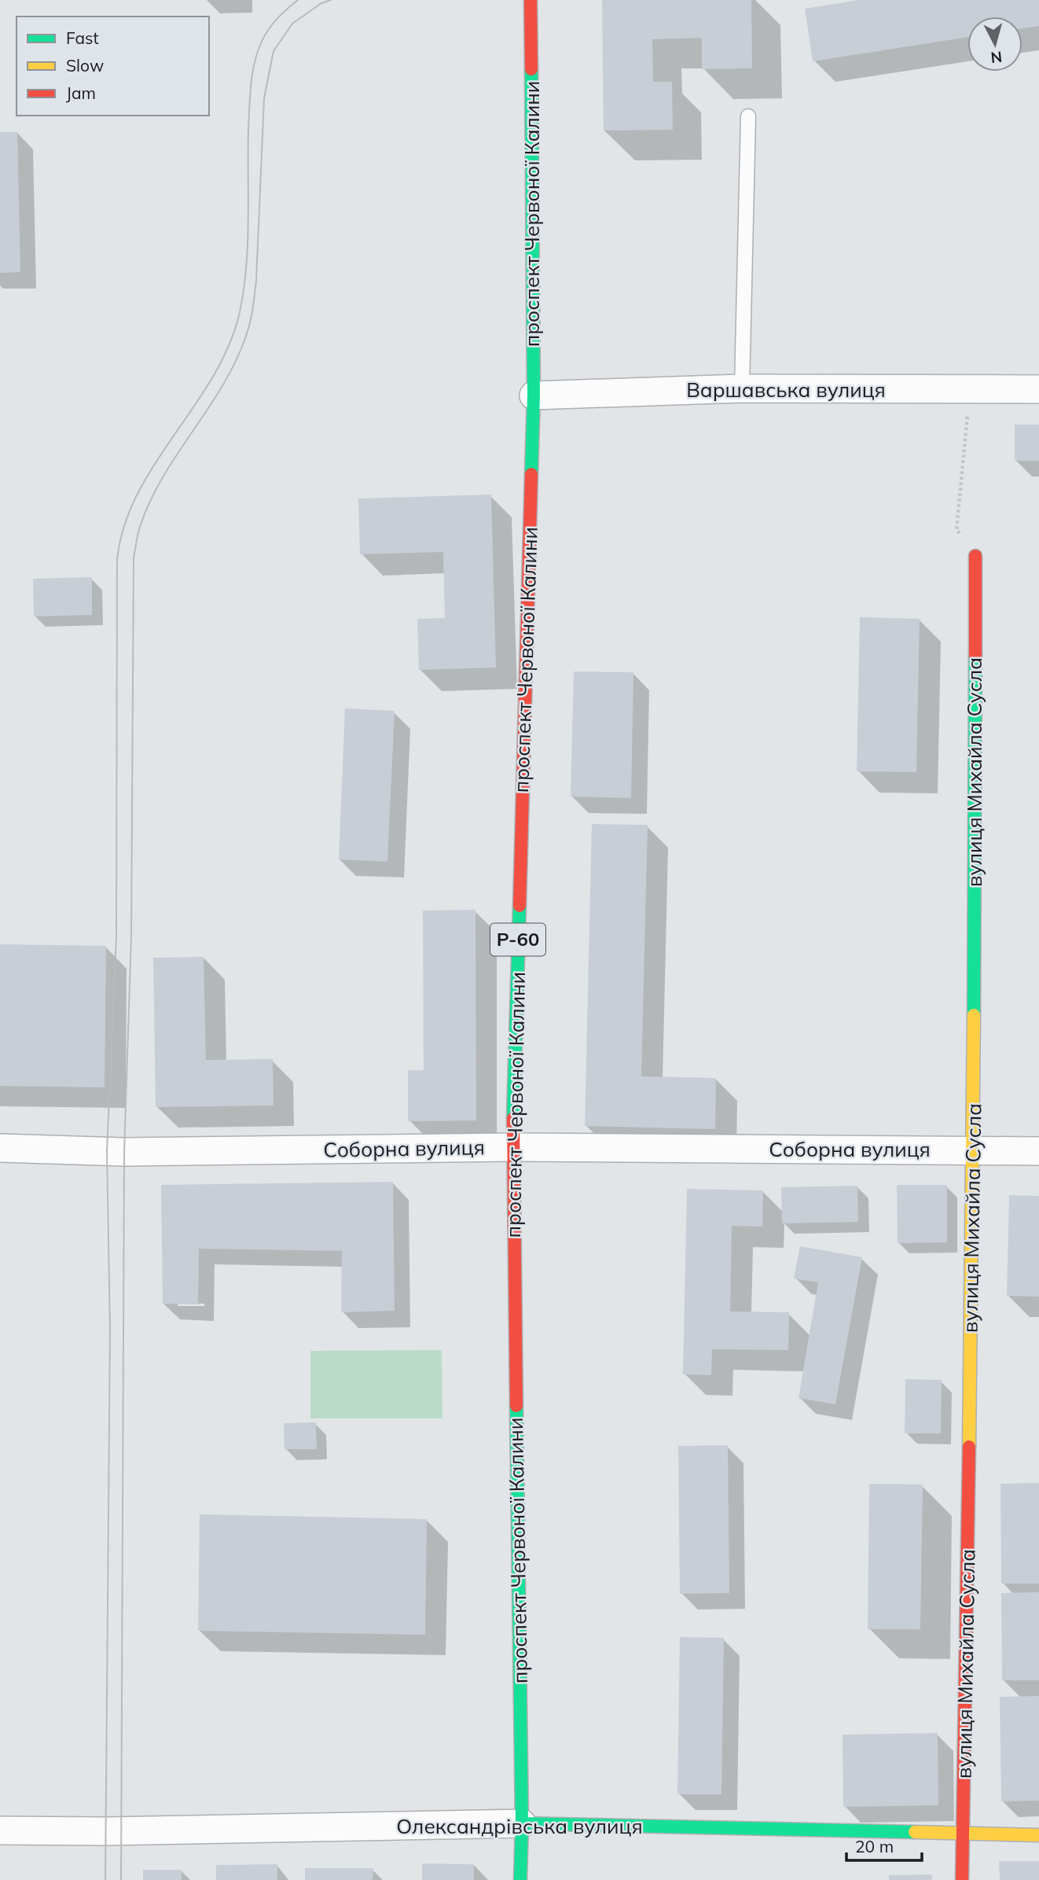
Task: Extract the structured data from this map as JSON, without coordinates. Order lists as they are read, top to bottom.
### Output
{
  "streets": {
    "main road": [
      "проспект Червоної Калини",
      "вулиця Михайла Сусла",
      "Р-60",
      "Олександрівська вулиця"
    ],
    "street": ["Варшавська вулиця", "Соборна вулиця"]
  },
  "crossings": [
    ["проспект Червоної Калини", "Варшавська вулиця"],
    ["проспект Червоної Калини", "Соборна вулиця"],
    ["проспект Червоної Калини", "Олександрівська вулиця"],
    ["вулиця Михайла Сусла", "Соборна вулиця"],
    ["вулиця Михайла Сусла", "Олександрівська вулиця"]
  ],
  "legend": ["Fast", "Slow", "Jam"],
  "scale_bar": "20 m",
  "north": "bottom"
}
